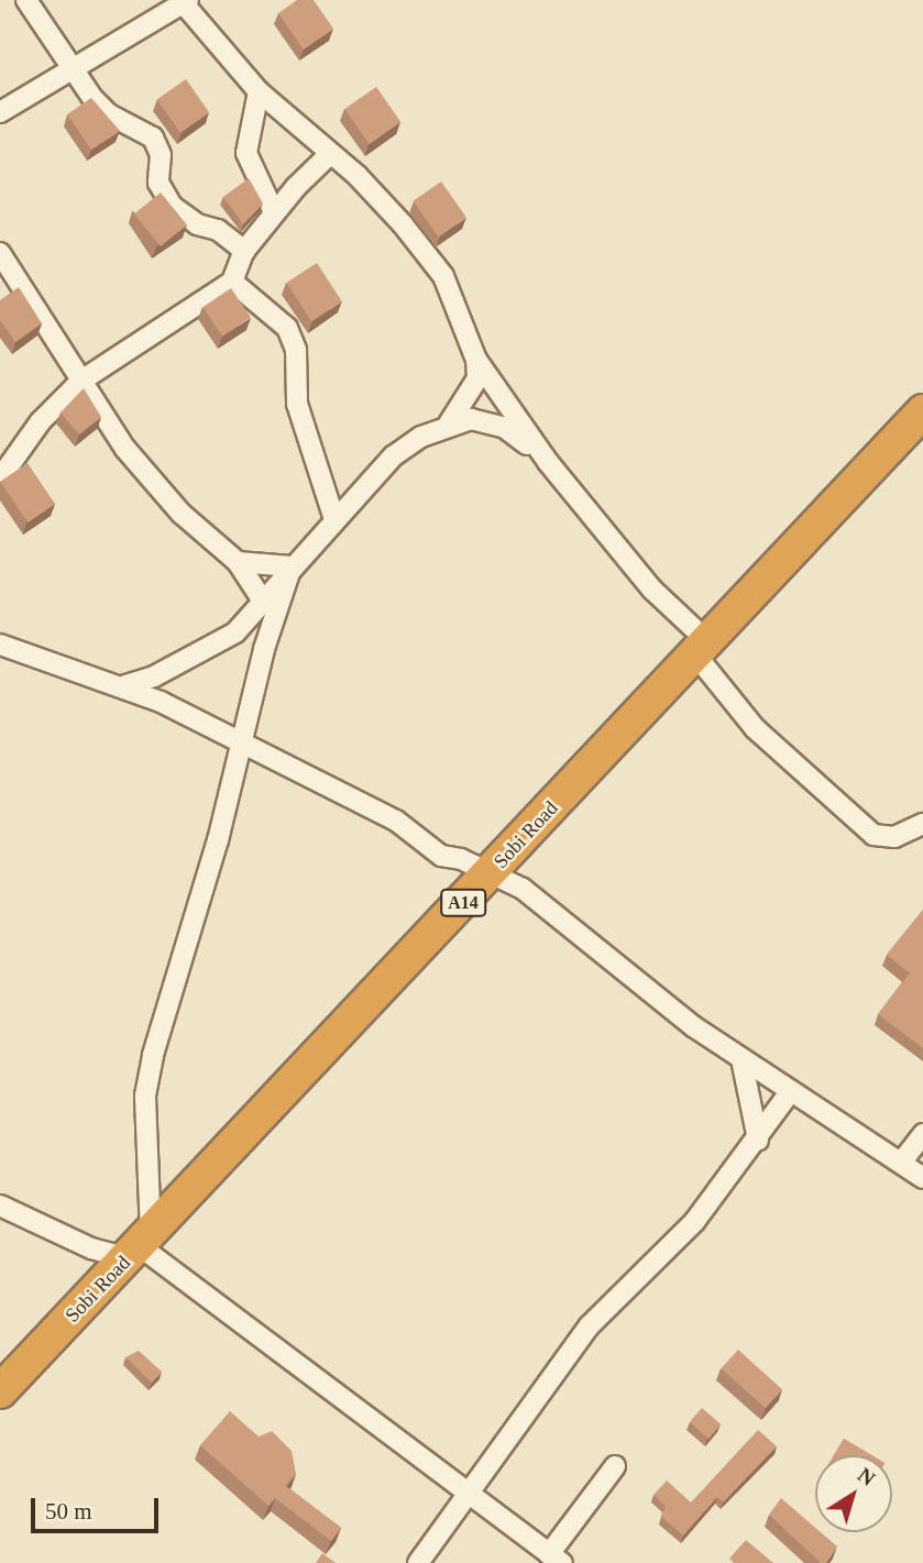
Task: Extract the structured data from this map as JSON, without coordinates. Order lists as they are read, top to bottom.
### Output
{
  "streets": {
    "highway": ["Sobi Road", "A14"]
  },
  "scale_bar": "50 m",
  "north": "top right"
}
